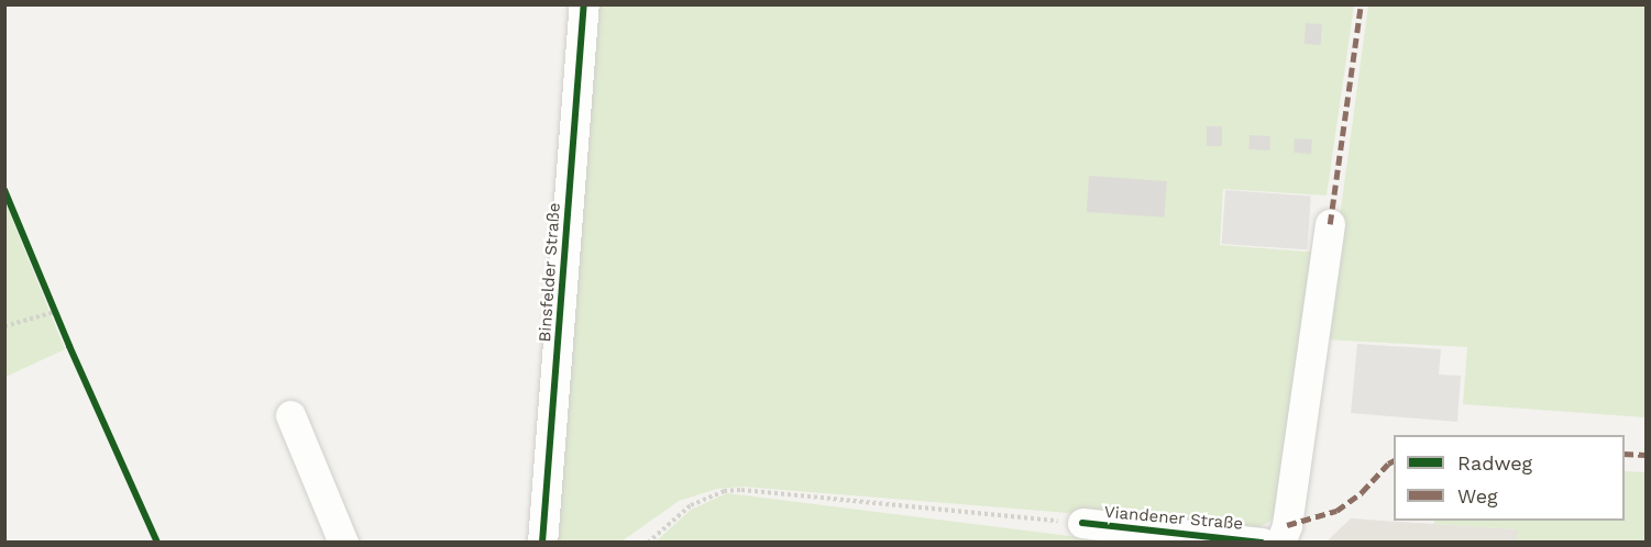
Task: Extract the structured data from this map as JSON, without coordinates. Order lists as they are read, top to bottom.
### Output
{
  "streets": {
    "street": ["Binsfelder Straße", "Viandener Straße"]
  },
  "legend": ["Radweg", "Weg"]
}
